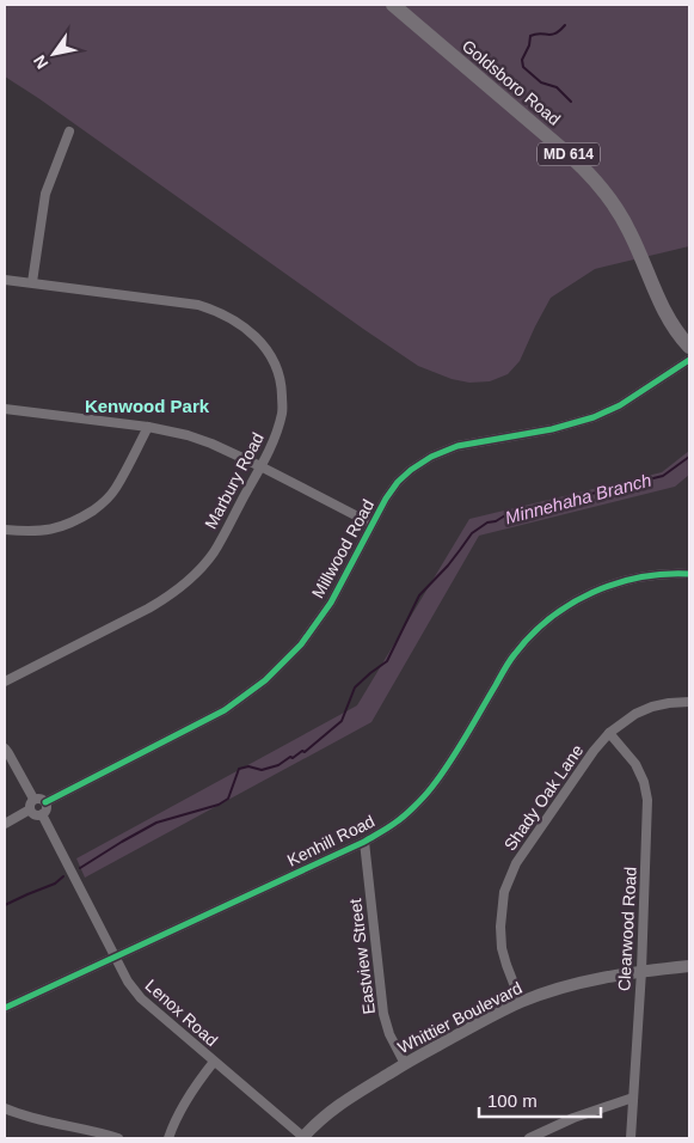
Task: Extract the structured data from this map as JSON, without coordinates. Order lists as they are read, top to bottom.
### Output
{
  "streets": {
    "main road": ["Goldsboro Road", "MD 614"],
    "street": [
      "Marbury Road",
      "Millwood Road",
      "Shady Oak Lane",
      "Kenhill Road",
      "Clearwood Road",
      "Eastview Street",
      "Lenox Road",
      "Whittier Boulevard"
    ]
  },
  "crossings": [
    ["Millwood Road", "Lenox Road"],
    ["Shady Oak Lane", "Clearwood Road"],
    ["Shady Oak Lane", "Whittier Boulevard"],
    ["Kenhill Road", "Eastview Street"],
    ["Kenhill Road", "Lenox Road"],
    ["Clearwood Road", "Whittier Boulevard"],
    ["Eastview Street", "Whittier Boulevard"],
    ["Lenox Road", "Whittier Boulevard"]
  ],
  "districts": ["Kenwood Park"],
  "water": ["Minnehaha Branch"],
  "scale_bar": "100 m",
  "north": "bottom left"
}
